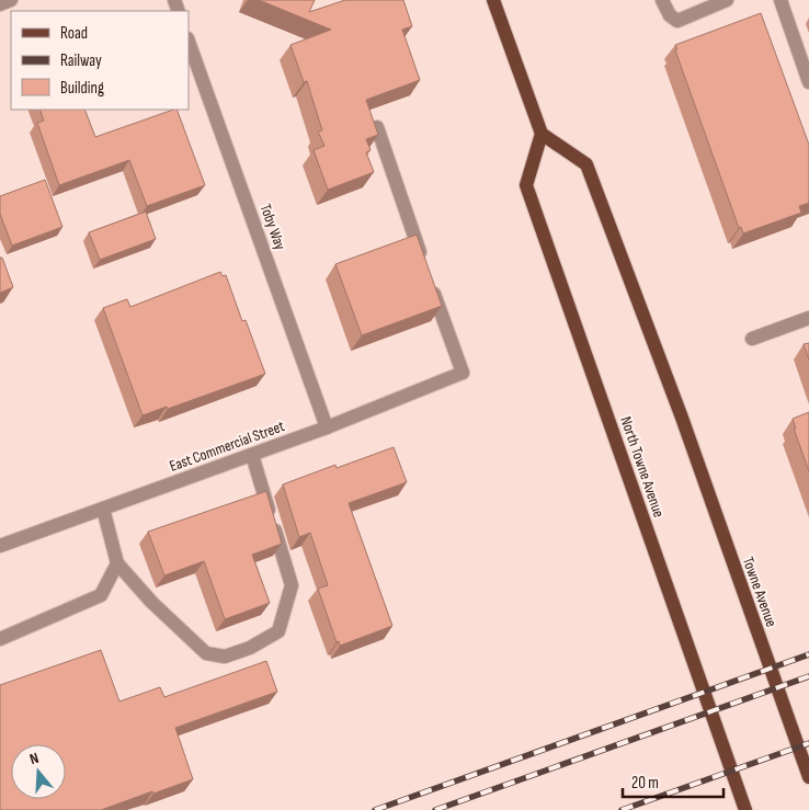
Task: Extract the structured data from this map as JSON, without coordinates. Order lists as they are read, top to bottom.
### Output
{
  "streets": {
    "main road": ["North Towne Avenue", "Towne Avenue"],
    "street": ["Toby Way", "East Commercial Street"]
  },
  "crossings": [
    ["Toby Way", "East Commercial Street"],
    ["North Towne Avenue", "Towne Avenue"]
  ],
  "legend": ["Road", "Railway", "Building"],
  "scale_bar": "20 m",
  "north": "top"
}
